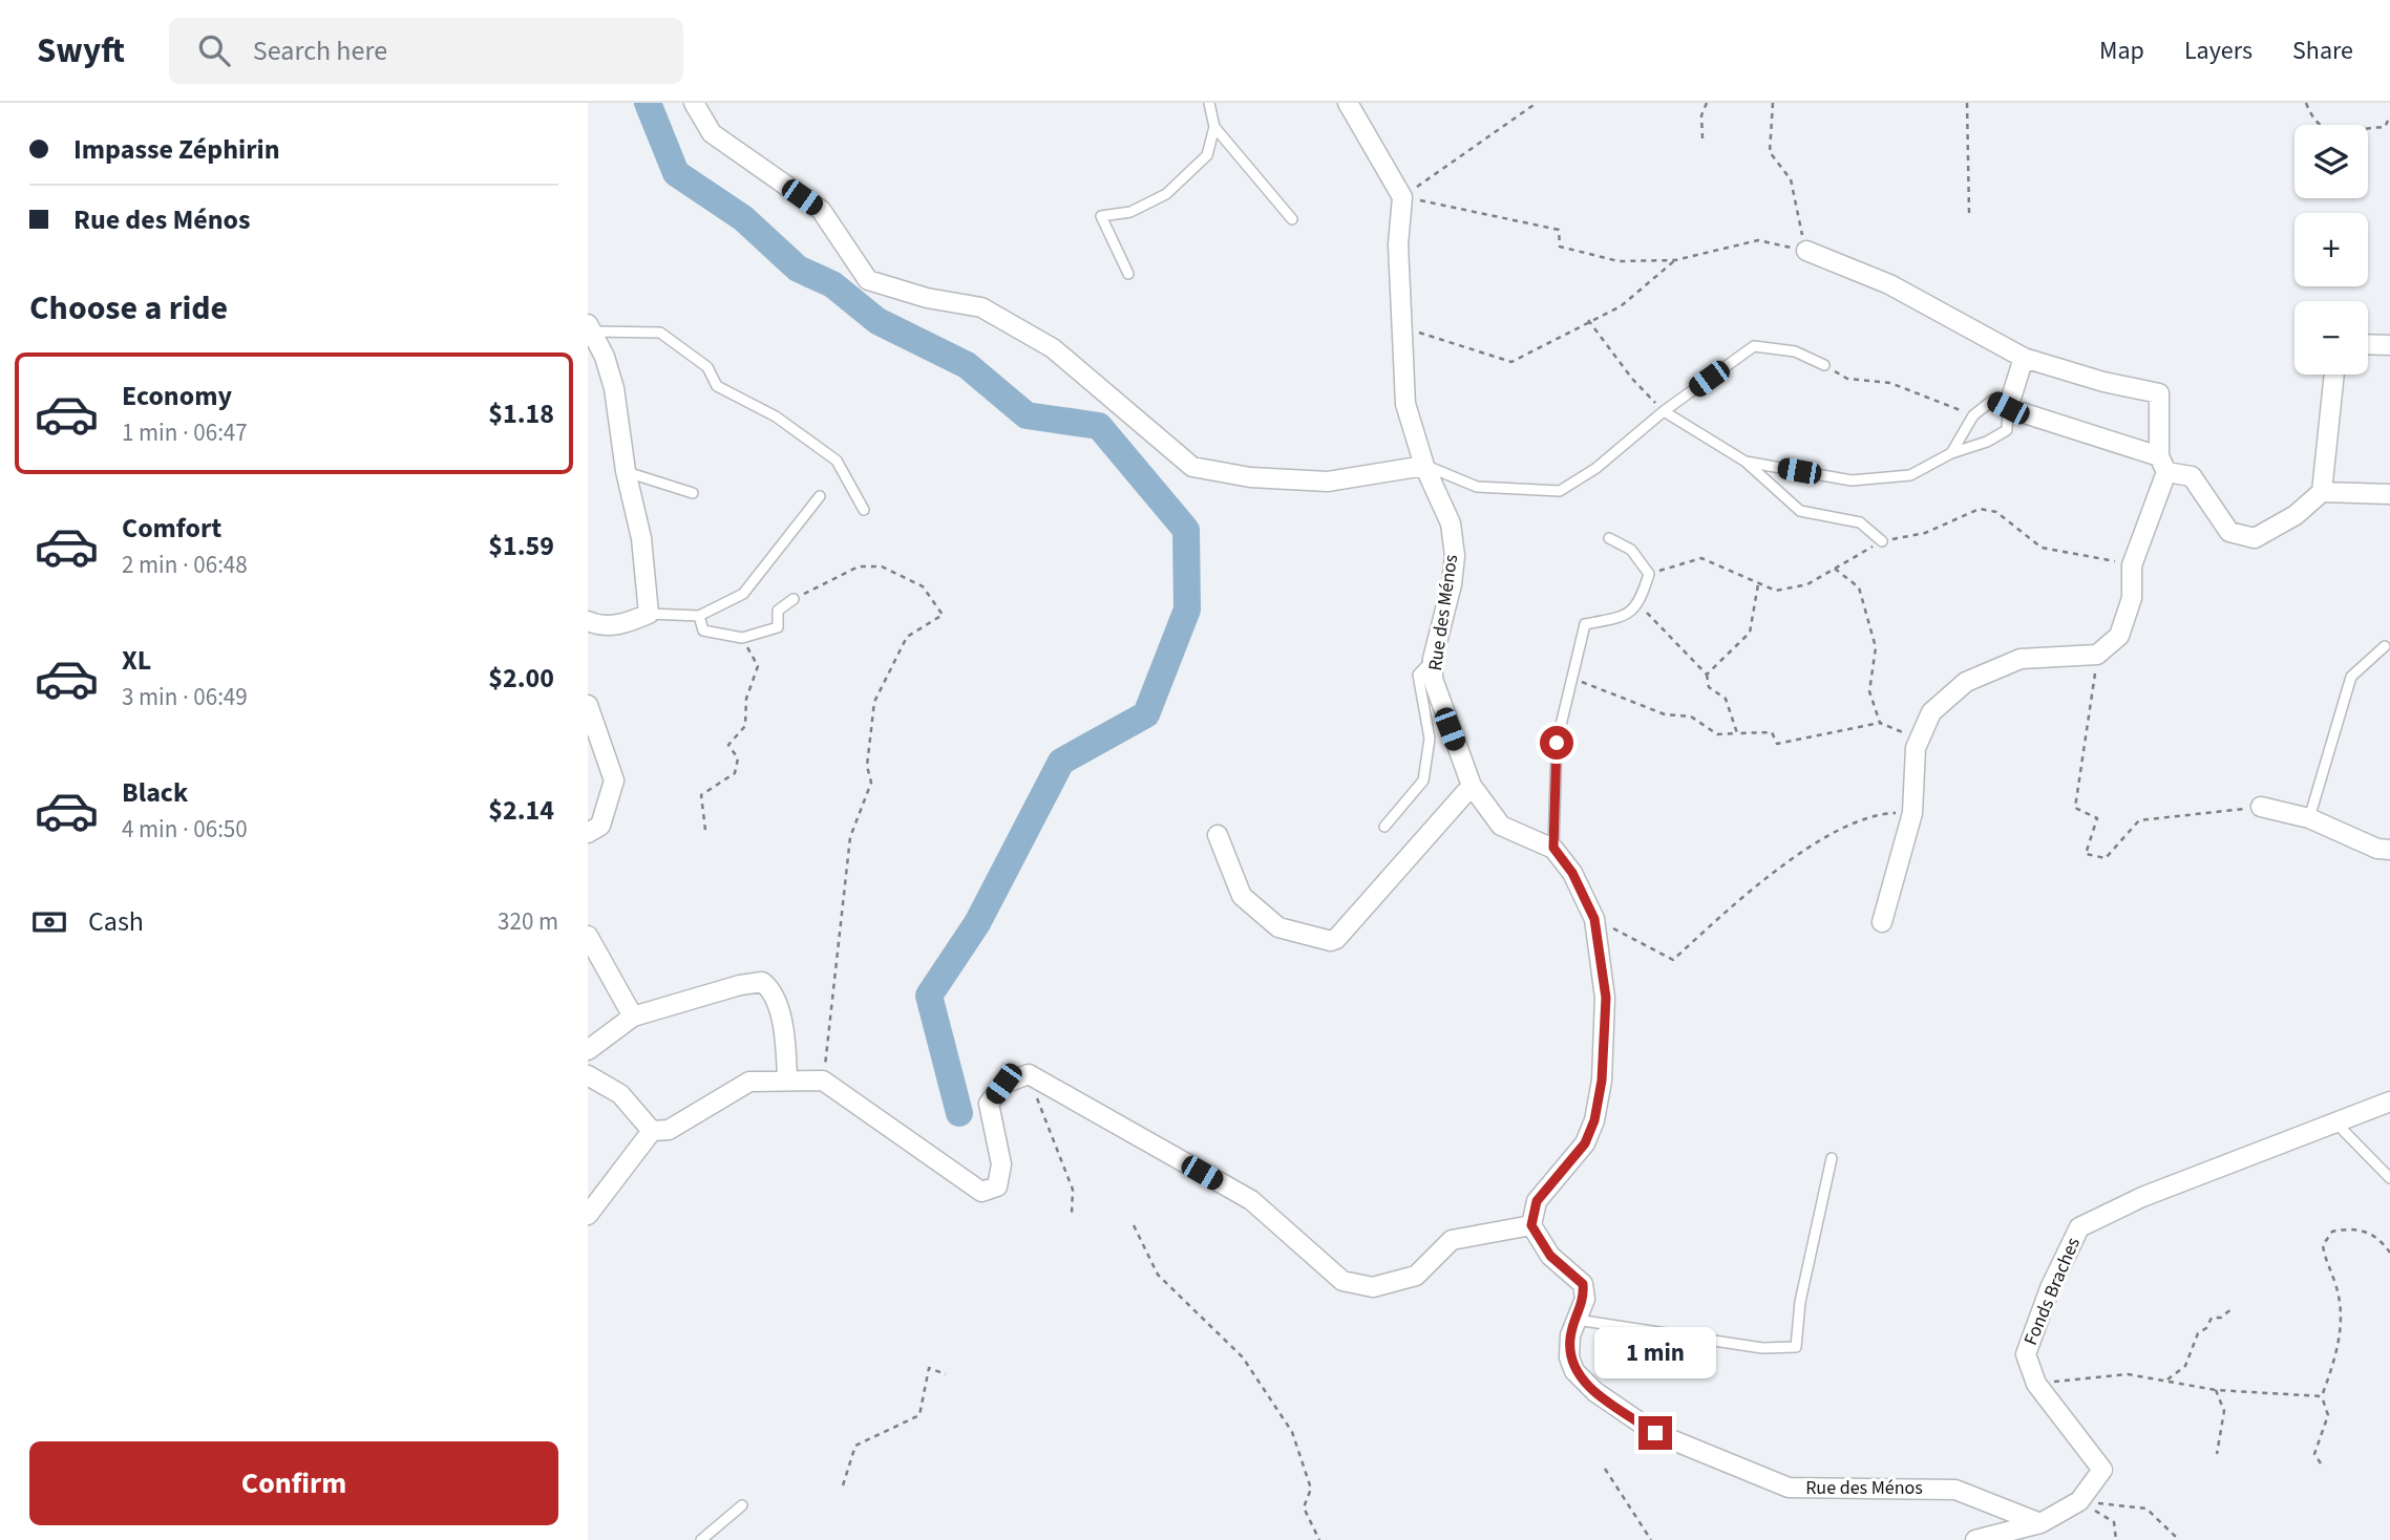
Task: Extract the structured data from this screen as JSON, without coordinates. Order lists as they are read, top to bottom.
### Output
{
  "streets": {
    "street": ["Rue des Ménos", "Fonds Braches"]
  },
  "crossings": [
    ["Rue des Ménos", "Fonds Braches"]
  ],
  "page": {
    "header": "Swyft",
    "search": "Search here",
    "nav": ["Map", "Layers", "Share"],
    "banner": ["Impasse Zéphirin", "Rue des Ménos"],
    "map_buttons": ["+", "−"],
    "heading": "Choose a ride",
    "list": [
      {
        "name": "Economy",
        "note": "1 min · 06:47",
        "value": "$1.18"
      },
      {
        "name": "Comfort",
        "note": "2 min · 06:48",
        "value": "$1.59"
      },
      {
        "name": "XL",
        "note": "3 min · 06:49",
        "value": "$2.00"
      },
      {
        "name": "Black",
        "note": "4 min · 06:50",
        "value": "$2.14"
      }
    ],
    "pay": ["Cash", "320 m"],
    "bubble": "1 min",
    "buttons": "Confirm"
  }
}
